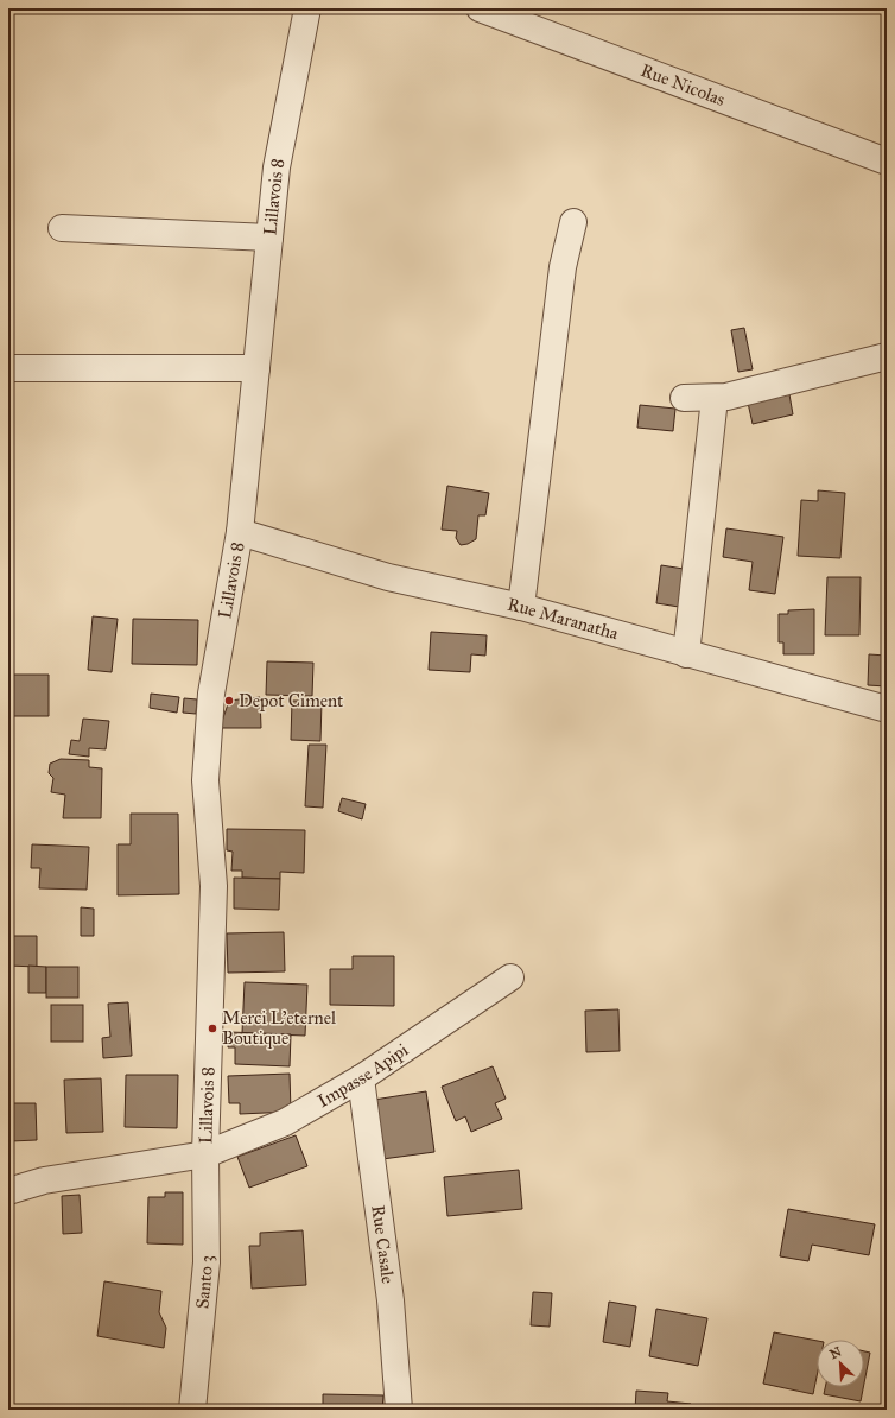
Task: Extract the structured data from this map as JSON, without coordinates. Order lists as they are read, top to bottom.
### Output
{
  "streets": {
    "street": [
      "Rue Nicolas",
      "Lillavois 8",
      "Rue Maranatha",
      "Impasse Apipi",
      "Rue Casale",
      "Santo 3"
    ]
  },
  "crossings": [
    ["Lillavois 8", "Rue Maranatha"],
    ["Lillavois 8", "Impasse Apipi"],
    ["Lillavois 8", "Santo 3"],
    ["Impasse Apipi", "Rue Casale"],
    ["Impasse Apipi", "Santo 3"]
  ],
  "places": ["Depot Ciment", "Merci L'eternel Boutique"],
  "north": "top left"
}
